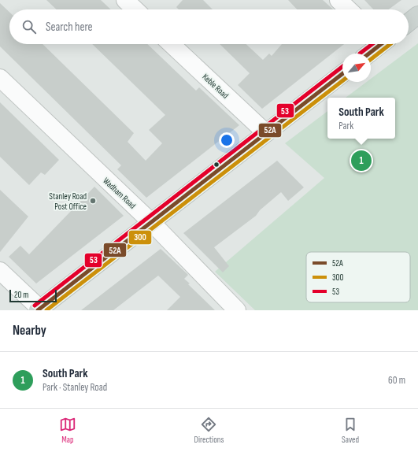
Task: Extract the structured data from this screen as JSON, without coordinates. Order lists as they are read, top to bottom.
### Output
{
  "streets": {
    "street": ["Keble Road", "Wadham Road"]
  },
  "places": ["Stanley Road Post Office"],
  "lines": ["transit line 52A", "transit line 300", "transit line 53"],
  "legend": ["52A", "300", "53"],
  "scale_bar": "20 m",
  "north": "top right",
  "page": {
    "search": "Search here",
    "popup": ["South Park", "Park"],
    "pins": "1",
    "scale": "20 m",
    "heading": "Nearby",
    "list": [
      {
        "mark": "1",
        "name": "South Park",
        "note": "Park · Stanley Road",
        "value": "60 m"
      }
    ],
    "nav": ["Map", "Directions", "Saved"]
  }
}
